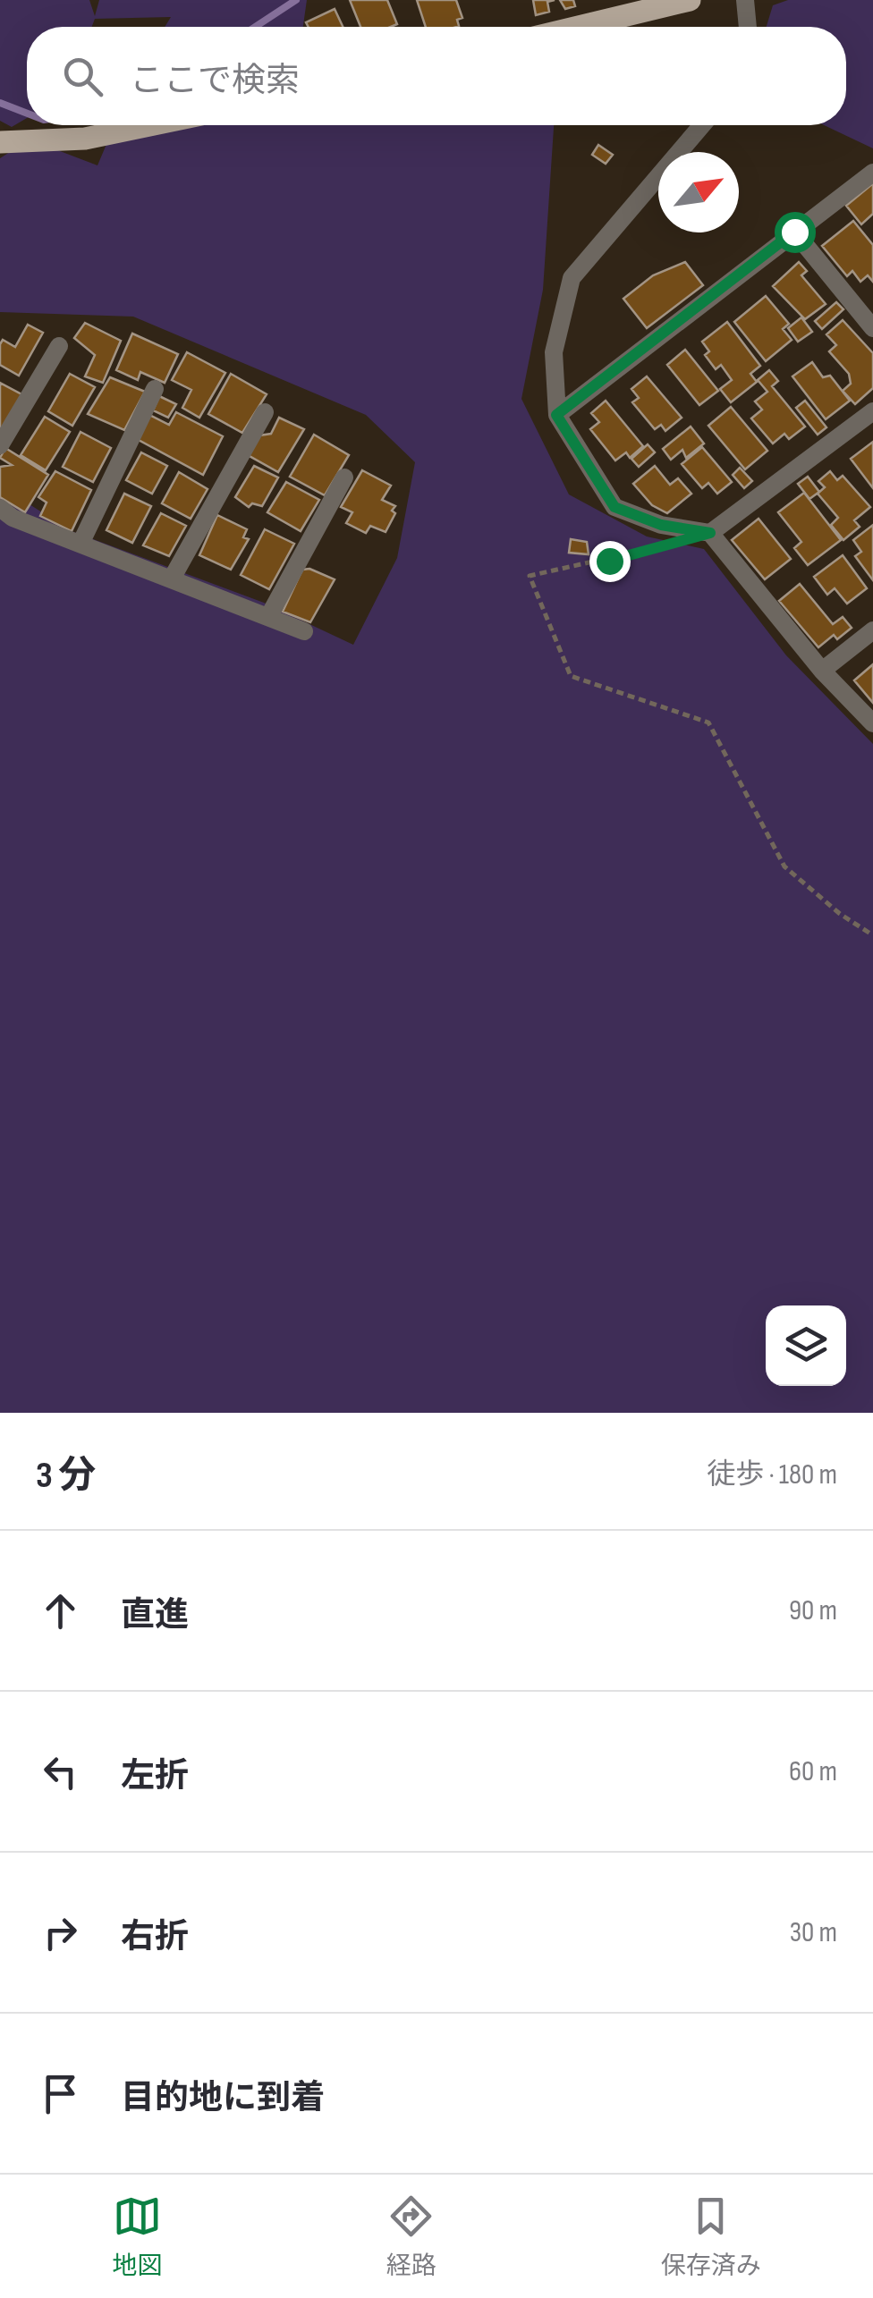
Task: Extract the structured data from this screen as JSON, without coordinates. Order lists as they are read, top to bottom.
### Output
{
  "north": "top right",
  "page": {
    "search": "ここで検索",
    "heading": ["3 分", "徒歩 · 180 m"],
    "list": [
      ["直進", "90 m"],
      ["左折", "60 m"],
      ["右折", "30 m"],
      "目的地に到着"
    ],
    "nav": ["地図", "経路", "保存済み"]
  }
}
